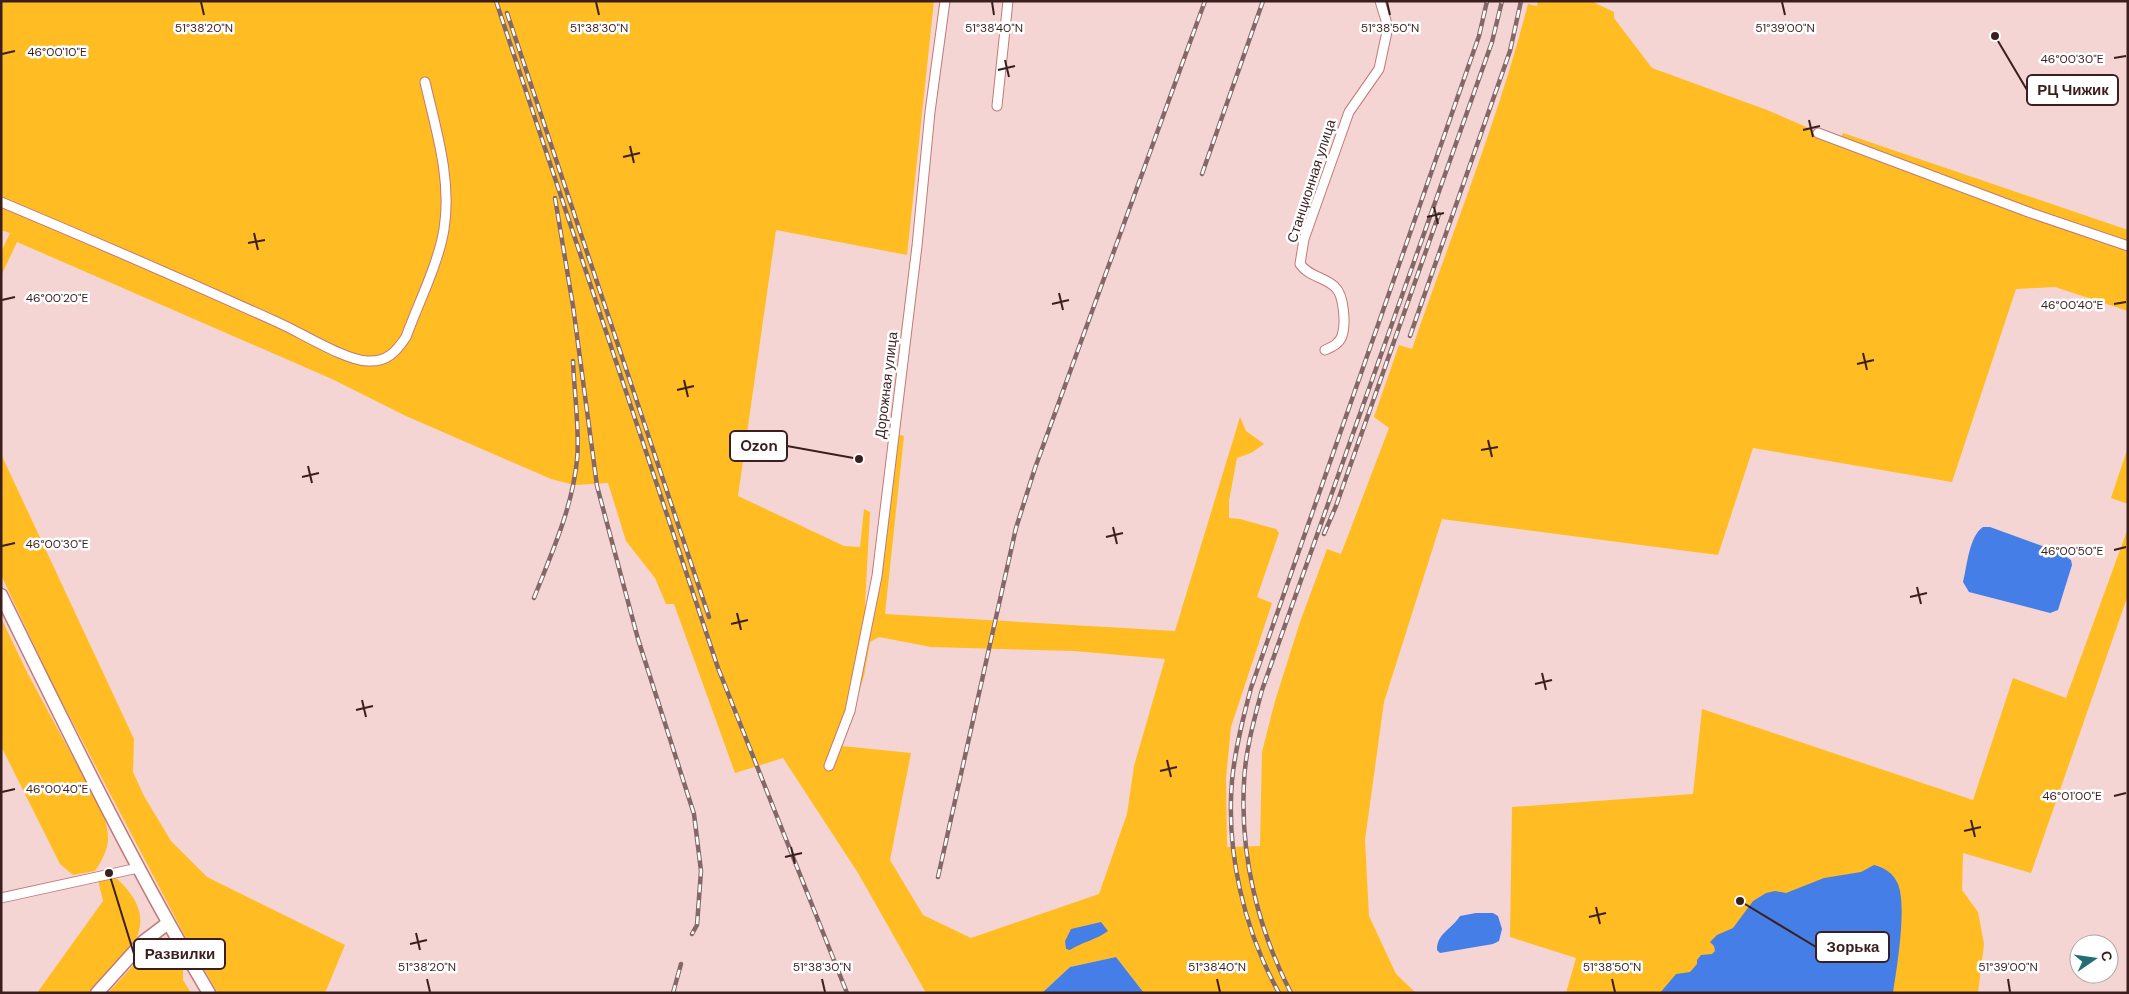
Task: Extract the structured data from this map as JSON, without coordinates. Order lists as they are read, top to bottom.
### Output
{
  "streets": {
    "street": ["Станционная улица", "Дорожная улица"]
  },
  "places": [
    "РЦ Чижик",
    "Ozon",
    "Развилки",
    "Зорька"
  ],
  "north": "right",
  "coordinates": [
    "51°38'20\"N",
    "51°38'30\"N",
    "51°38'40\"N",
    "51°38'50\"N",
    "51°39'00\"N",
    "46°00'10\"E",
    "46°00'30\"E",
    "46°00'20\"E",
    "46°00'40\"E",
    "46°00'50\"E",
    "46°01'00\"E"
  ]
}
